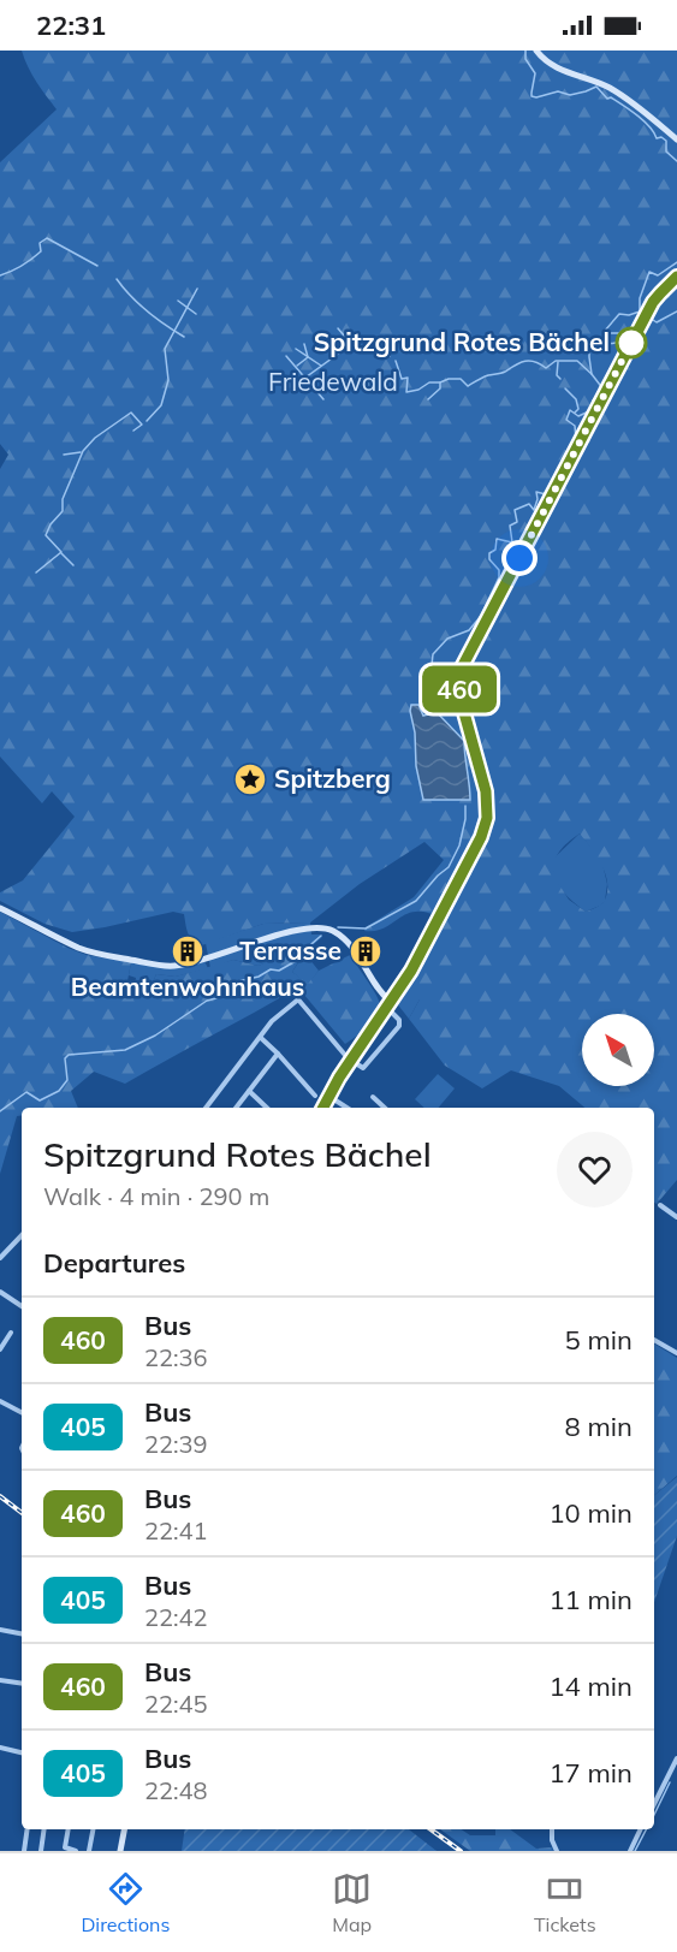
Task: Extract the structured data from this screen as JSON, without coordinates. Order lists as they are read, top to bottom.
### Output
{
  "parks": ["Friedewald"],
  "places": {
    "other": ["Spitzgrund Rotes Bächel"],
    "place": ["Spitzberg"],
    "building": ["Beamtenwohnhaus", "Terrasse"]
  },
  "lines": ["bus line 460"],
  "north": "top left",
  "page": {
    "status": "22:31",
    "on_map": "460",
    "heading": [
      ["Spitzgrund Rotes Bächel", "Walk · 4 min · 290 m"],
      "Departures"
    ],
    "list": [
      {
        "mark": "460",
        "name": "Bus",
        "note": "22:36",
        "value": "5 min"
      },
      {
        "mark": "405",
        "name": "Bus",
        "note": "22:39",
        "value": "8 min"
      },
      {
        "mark": "460",
        "name": "Bus",
        "note": "22:41",
        "value": "10 min"
      },
      {
        "mark": "405",
        "name": "Bus",
        "note": "22:42",
        "value": "11 min"
      },
      {
        "mark": "460",
        "name": "Bus",
        "note": "22:45",
        "value": "14 min"
      },
      {
        "mark": "405",
        "name": "Bus",
        "note": "22:48",
        "value": "17 min"
      }
    ],
    "tabs": ["Directions", "Map", "Tickets"]
  }
}
